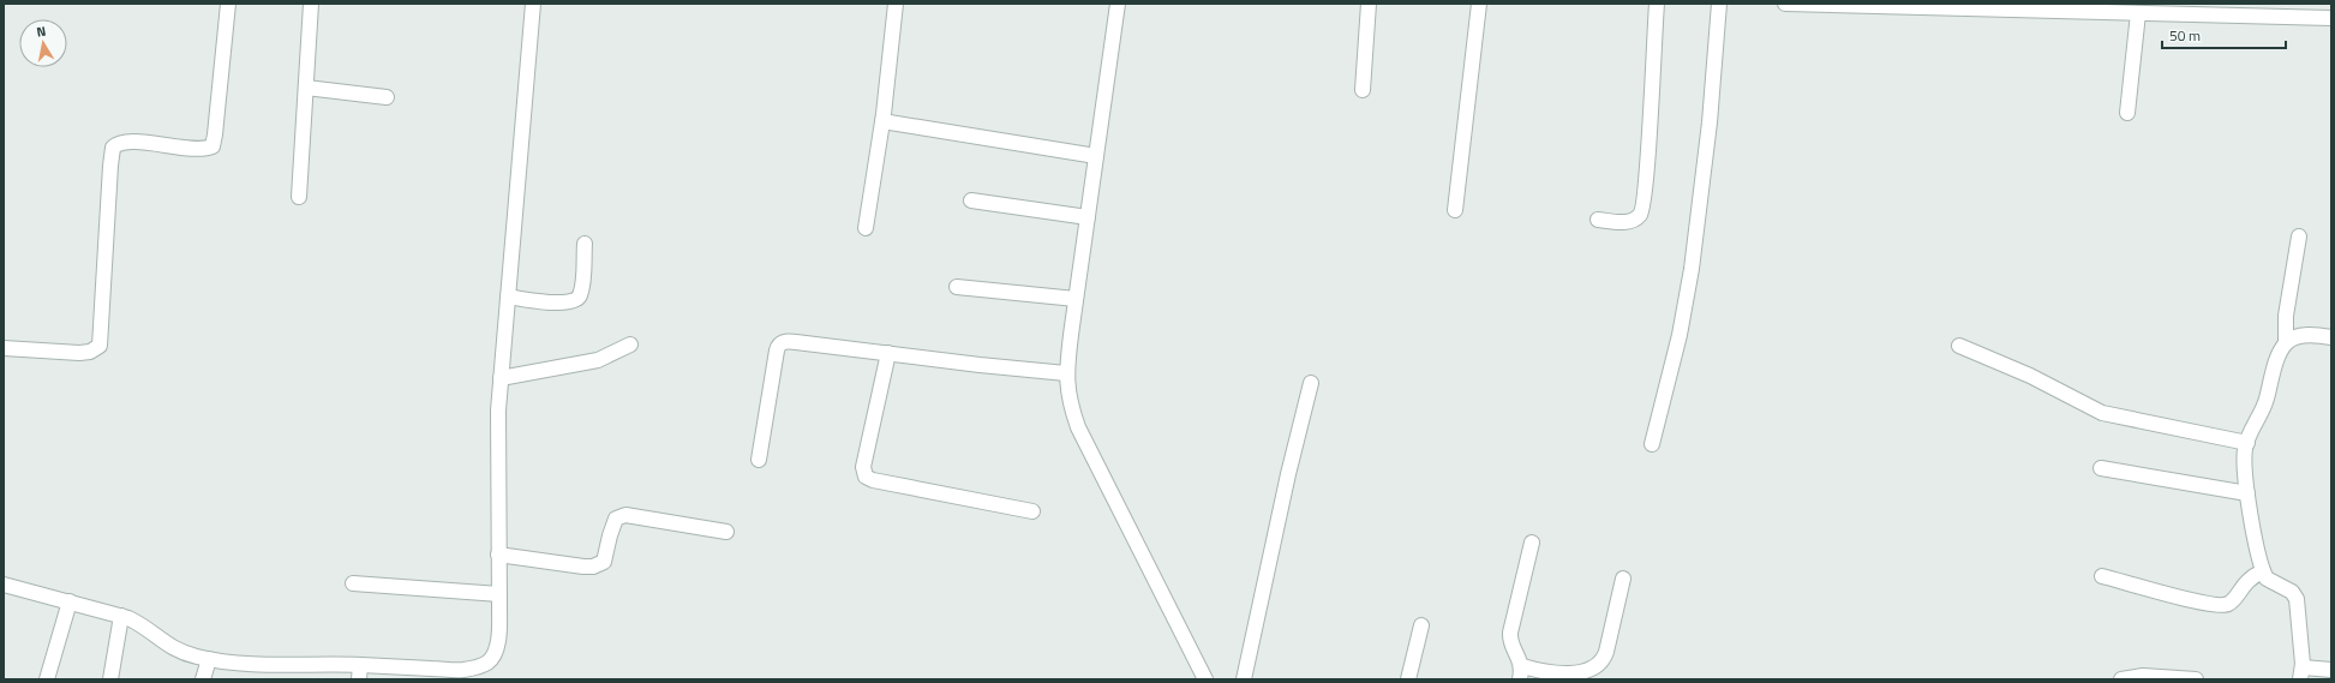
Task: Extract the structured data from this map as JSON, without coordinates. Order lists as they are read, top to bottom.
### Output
{
  "scale_bar": "50 m",
  "north": "top"
}
